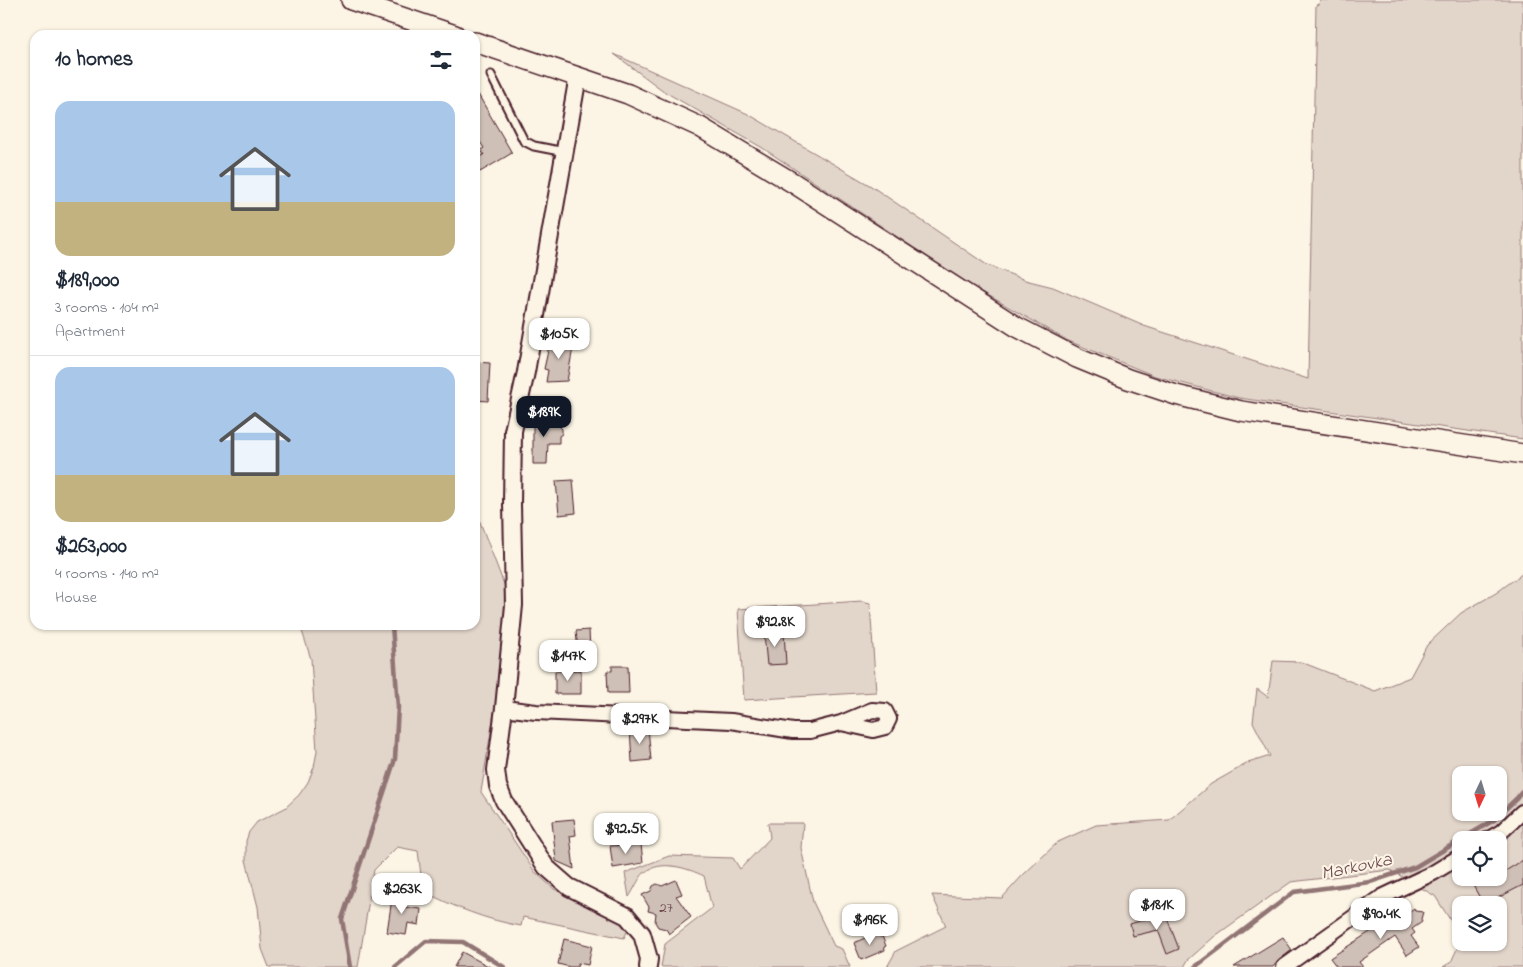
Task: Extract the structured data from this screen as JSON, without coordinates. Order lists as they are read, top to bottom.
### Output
{
  "water": ["Markovka"],
  "house_numbers": ["27"],
  "north": "bottom",
  "page": {
    "heading": "10 homes",
    "list": [
      {
        "name": "$189,000",
        "note": "3 rooms · 104 m² · Apartment"
      },
      {
        "name": "$263,000",
        "note": "4 rooms · 140 m² · House"
      }
    ],
    "price": [
      "$105K",
      "$189K",
      "$92.8K",
      "$147K",
      "$297K",
      "$92.5K",
      "$263K",
      "$181K",
      "$90.4K",
      "$196K"
    ]
  }
}
